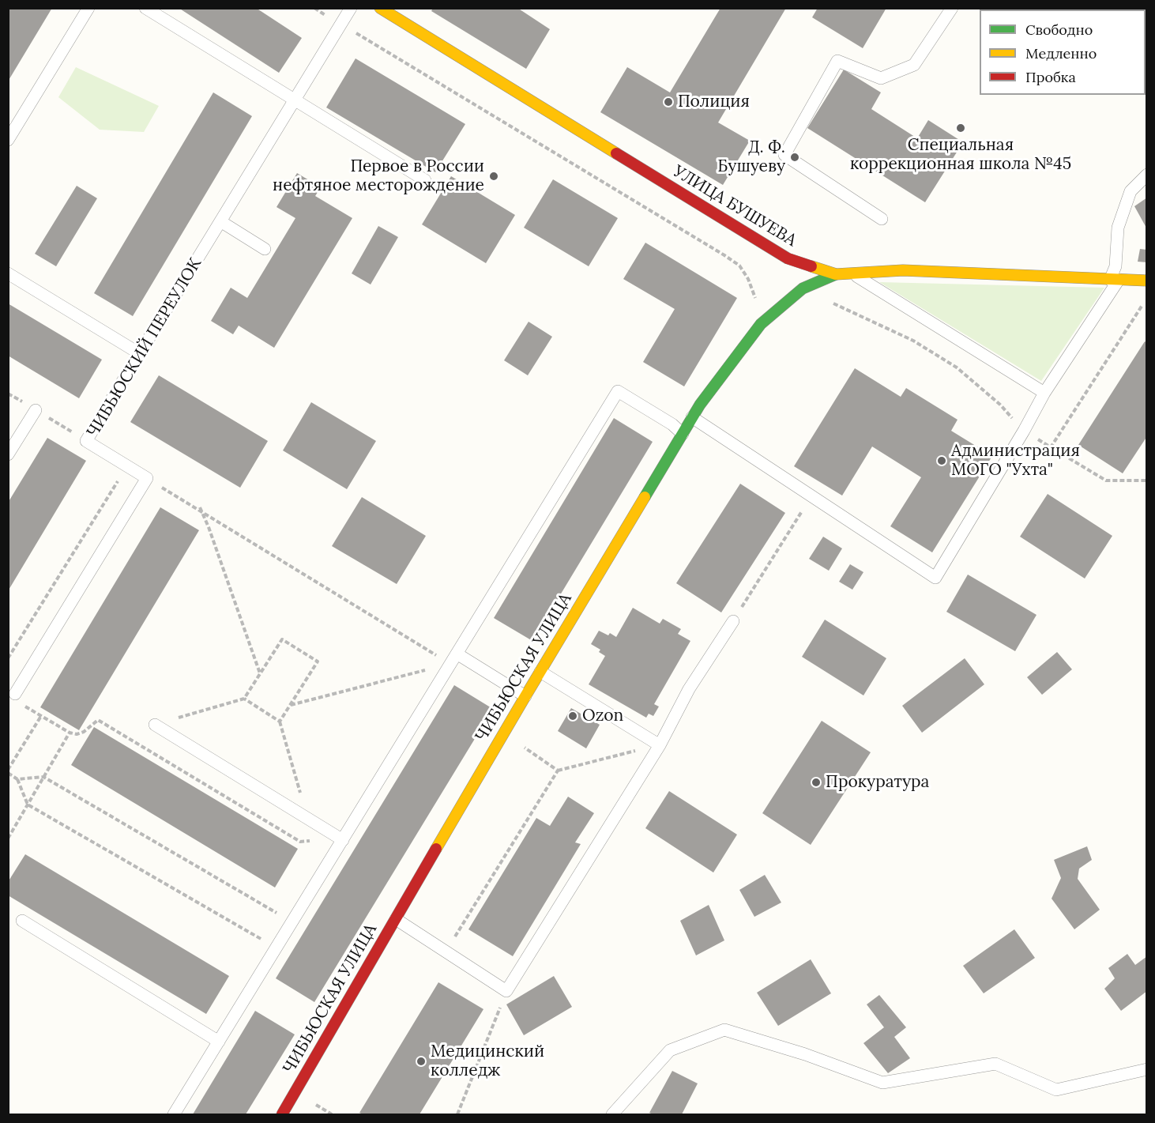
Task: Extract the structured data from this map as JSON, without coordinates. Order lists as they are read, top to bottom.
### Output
{
  "streets": {
    "street": ["УЛИЦА БУШУЕВА", "ЧИБЬЮСКАЯ УЛИЦА"],
    "lane": ["ЧИБЬЮСКИЙ ПЕРЕУЛОК"]
  },
  "crossings": [
    ["УЛИЦА БУШУЕВА", "ЧИБЬЮСКАЯ УЛИЦА"]
  ],
  "places": [
    "Полиция",
    "Специальная коррекционная школа №45",
    "Д. Ф. Бушуеву",
    "Первое в России нефтяное месторождение",
    "Администрация МОГО \"Ухта\"",
    "Ozon",
    "Прокуратура",
    "Медицинский колледж"
  ],
  "legend": ["Свободно", "Медленно", "Пробка"]
}
